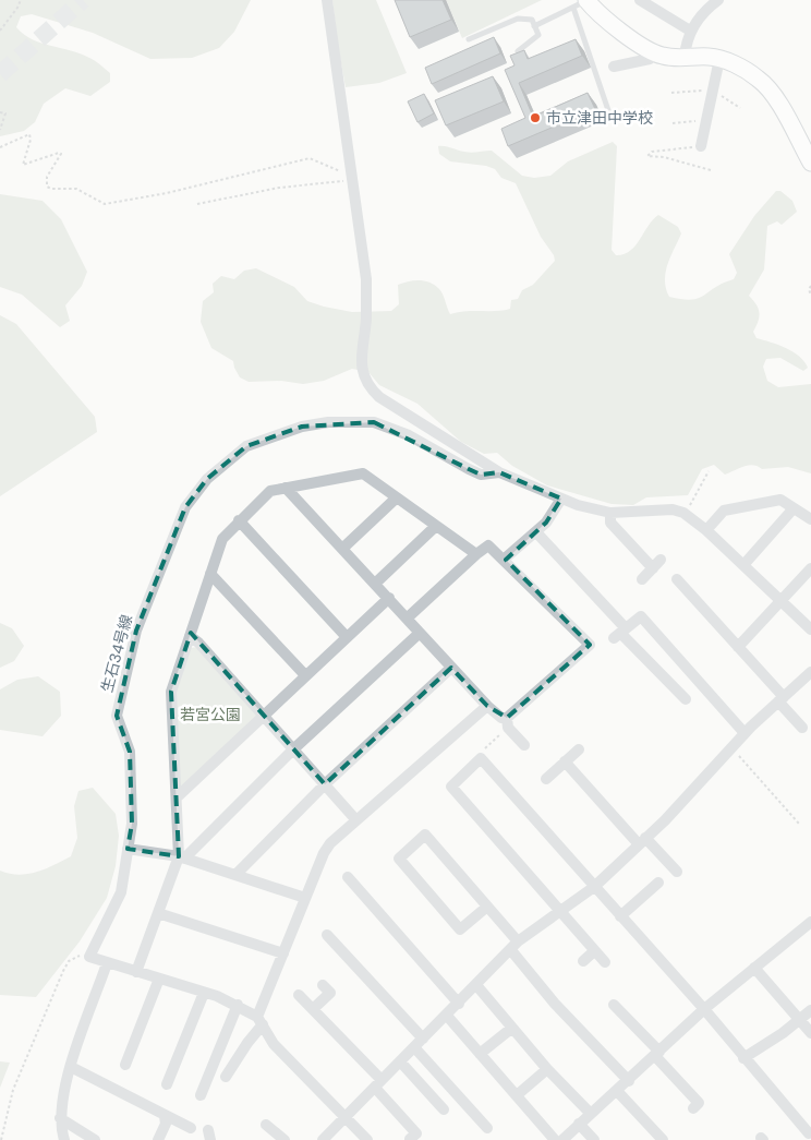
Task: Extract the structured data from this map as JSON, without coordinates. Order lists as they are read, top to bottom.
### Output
{
  "streets": {
    "street": ["生石34号線"]
  },
  "parks": ["若宮公園"],
  "places": ["市立津田中学校"]
}
